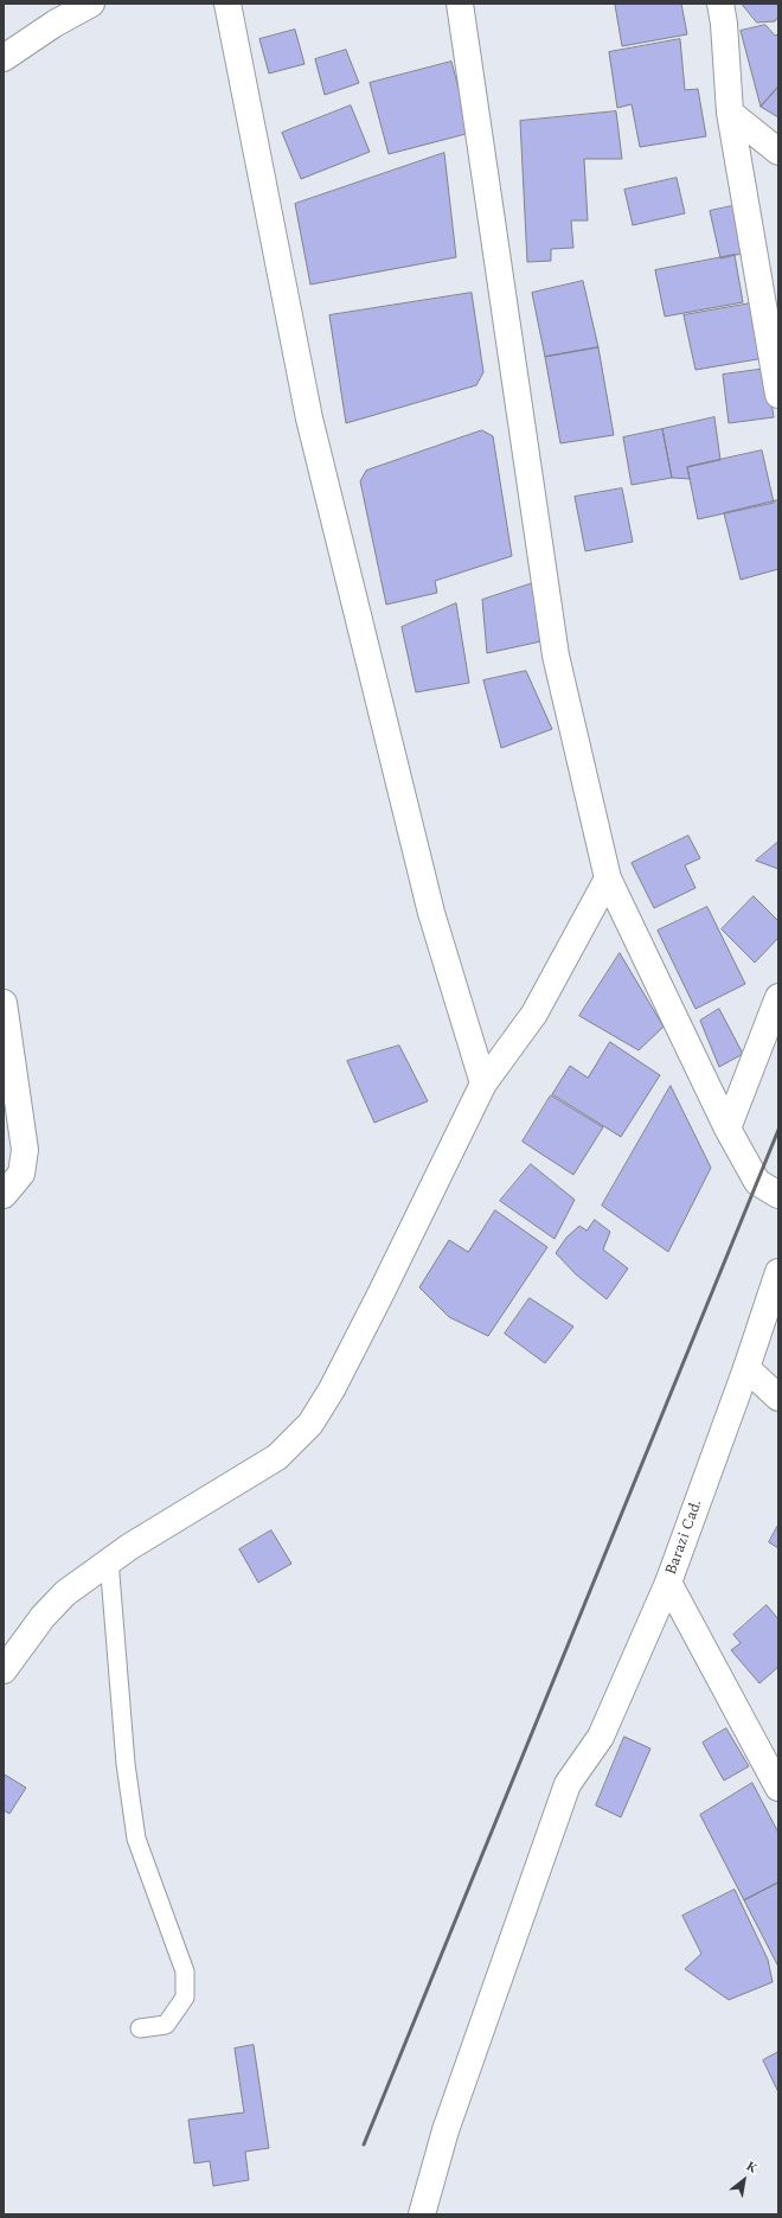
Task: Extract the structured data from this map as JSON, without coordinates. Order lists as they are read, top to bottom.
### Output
{
  "streets": {
    "street": ["Barazi Cad."]
  },
  "north": "top right"
}
